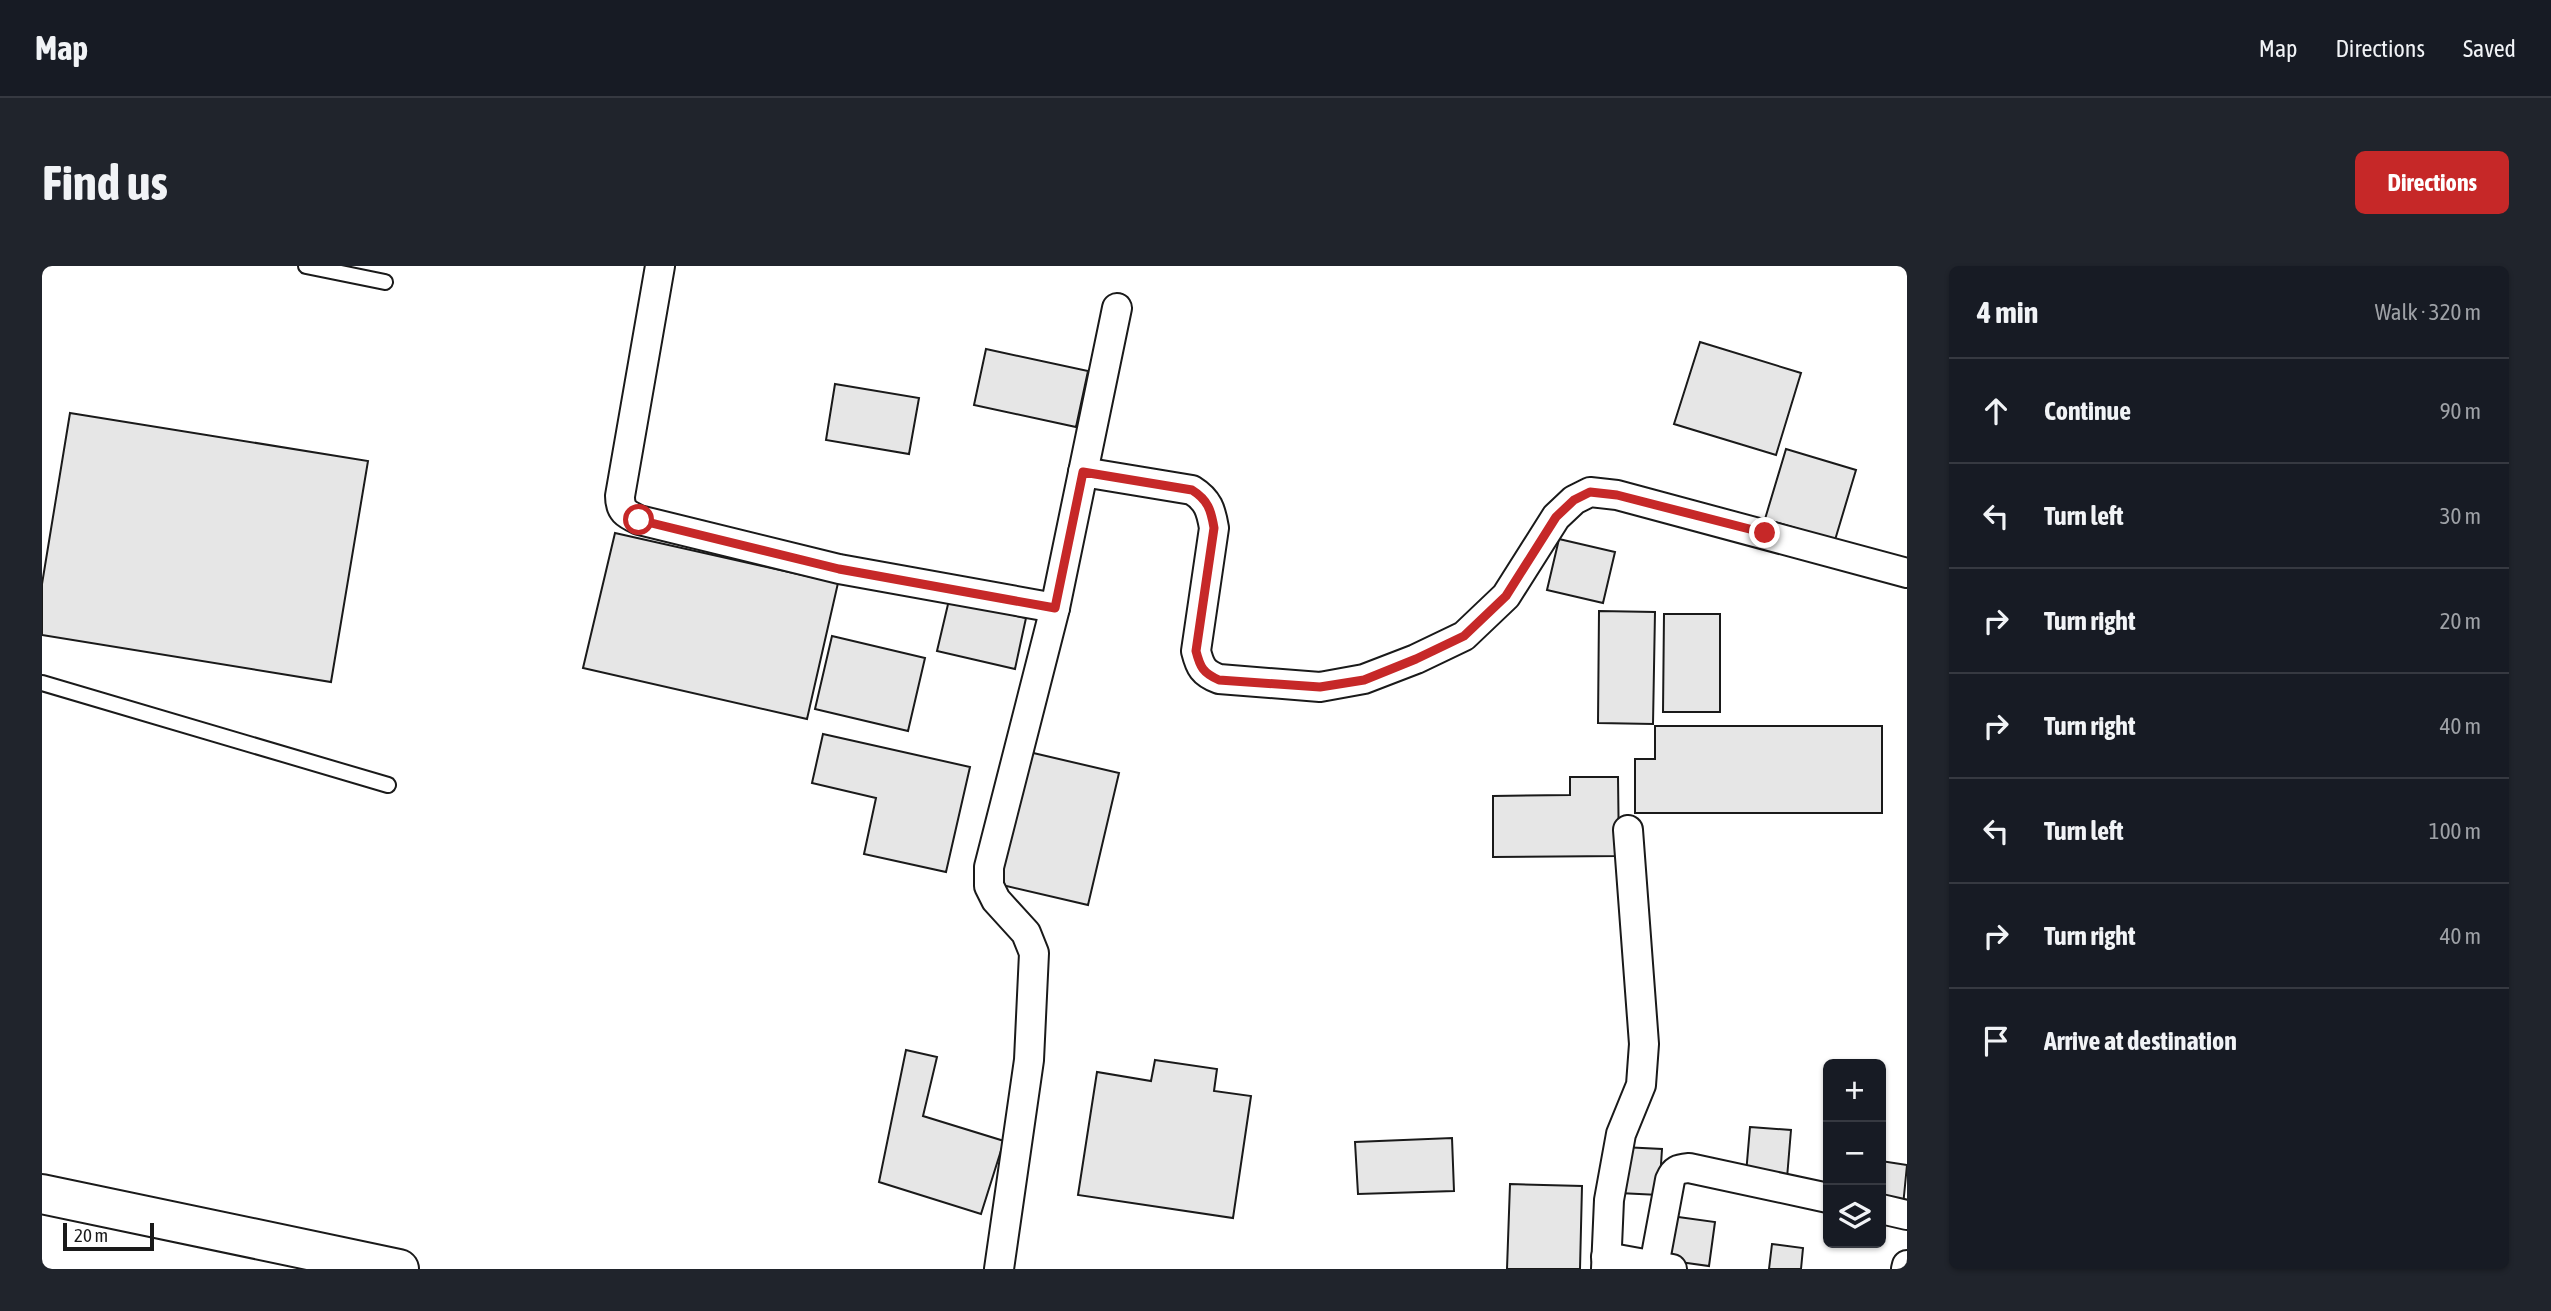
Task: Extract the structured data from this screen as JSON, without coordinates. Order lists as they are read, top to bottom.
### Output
{
  "scale_bar": "20 m",
  "page": {
    "header": "Map",
    "nav": ["Map", "Directions", "Saved"],
    "buttons": "Directions",
    "title": "Find us",
    "heading": ["4 min", "Walk · 320 m"],
    "list": [
      ["Continue", "90 m"],
      ["Turn left", "30 m"],
      ["Turn right", "20 m"],
      ["Turn right", "40 m"],
      ["Turn left", "100 m"],
      ["Turn right", "40 m"],
      "Arrive at destination"
    ],
    "map_buttons": ["+", "−"],
    "scale": "20 m"
  }
}
